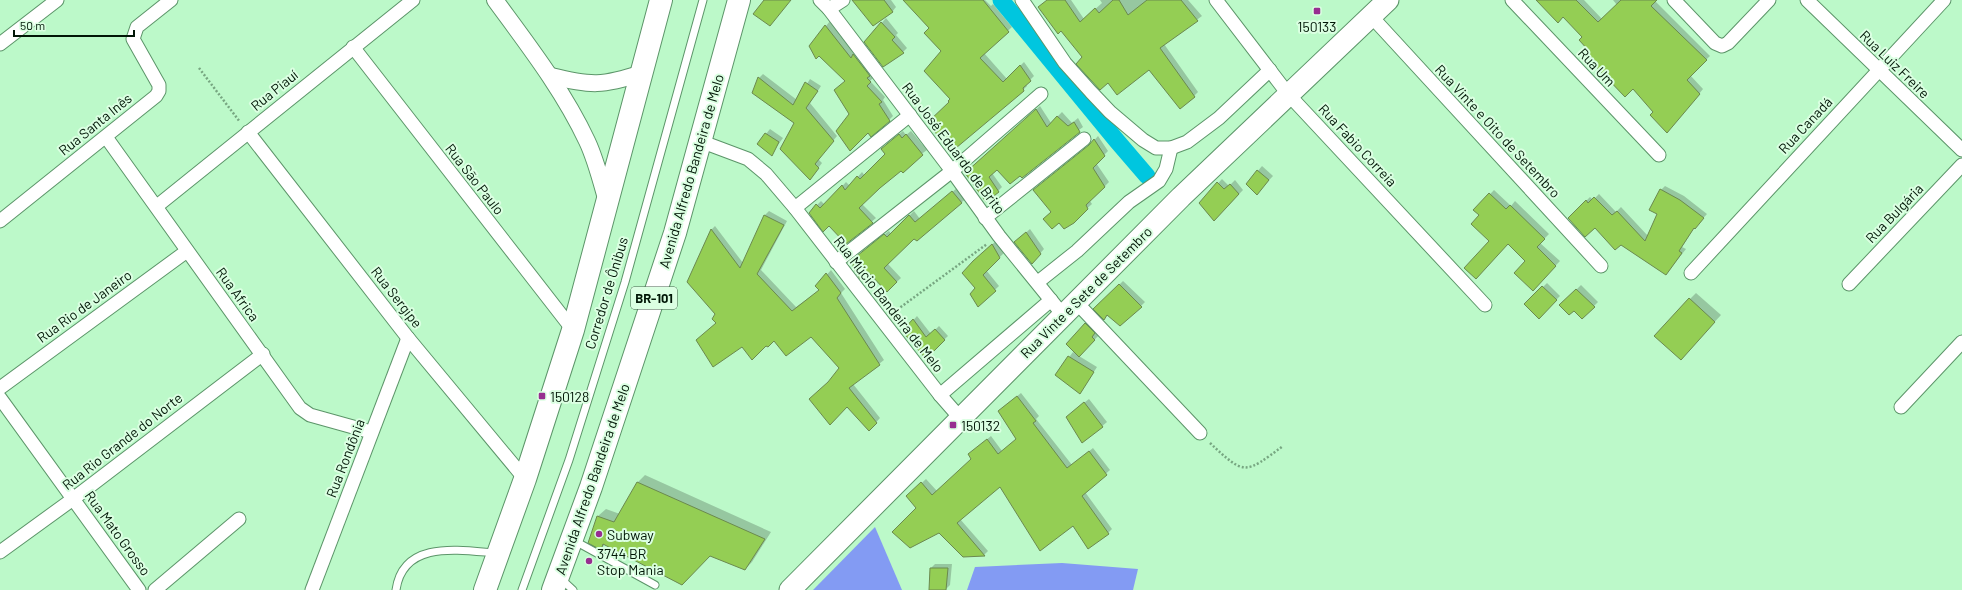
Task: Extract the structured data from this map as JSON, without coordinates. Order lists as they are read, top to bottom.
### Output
{
  "streets": {
    "highway": ["Avenida Alfredo Bandeira de Melo", "BR-101"],
    "main road": ["Rua Vinte e Sete de Setembro"],
    "street": [
      "Rua Luiz Freire",
      "Rua Um",
      "Rua Piauí",
      "Rua Santa Inês",
      "Rua Canadá",
      "Rua Vinte e Oito de Setembro",
      "Rua Fabio Correia",
      "Rua José Eduardo de Brito",
      "Rua São Paulo",
      "Rua Bulgária",
      "Rua Africa",
      "Rua Sergipe",
      "Rua Múcio Bandeira de Melo",
      "Rua Rio de Janeiro",
      "Rua Rio Grande do Norte",
      "Rua Rondônia",
      "Rua Mato Grosso"
    ],
    "lane": ["Corredor de Ônibus"]
  },
  "crossings": [
    ["Rua Luiz Freire", "Rua Canadá"],
    ["Rua Piauí", "Rua São Paulo"],
    ["Rua Piauí", "Rua Africa"],
    ["Rua Piauí", "Rua Sergipe"],
    ["Rua Santa Inês", "Rua Africa"],
    ["Rua Vinte e Oito de Setembro", "Rua Vinte e Sete de Setembro"],
    ["Rua Fabio Correia", "Rua Vinte e Sete de Setembro"],
    ["Rua José Eduardo de Brito", "Rua Vinte e Sete de Setembro"],
    ["Avenida Alfredo Bandeira de Melo", "Rua Múcio Bandeira de Melo"],
    ["Rua Vinte e Sete de Setembro", "Rua Múcio Bandeira de Melo"],
    ["Rua Africa", "Rua Rio de Janeiro"],
    ["Rua Africa", "Rua Rio Grande do Norte"],
    ["Rua Africa", "Rua Rondônia"],
    ["Rua Sergipe", "Rua Rondônia"],
    ["Rua Rio Grande do Norte", "Rua Mato Grosso"]
  ],
  "places": {
    "transit": ["150133", "150128", "150132"],
    "other": ["Subway", "3744 BR Stop Mania"]
  },
  "scale_bar": "50 m"
}
